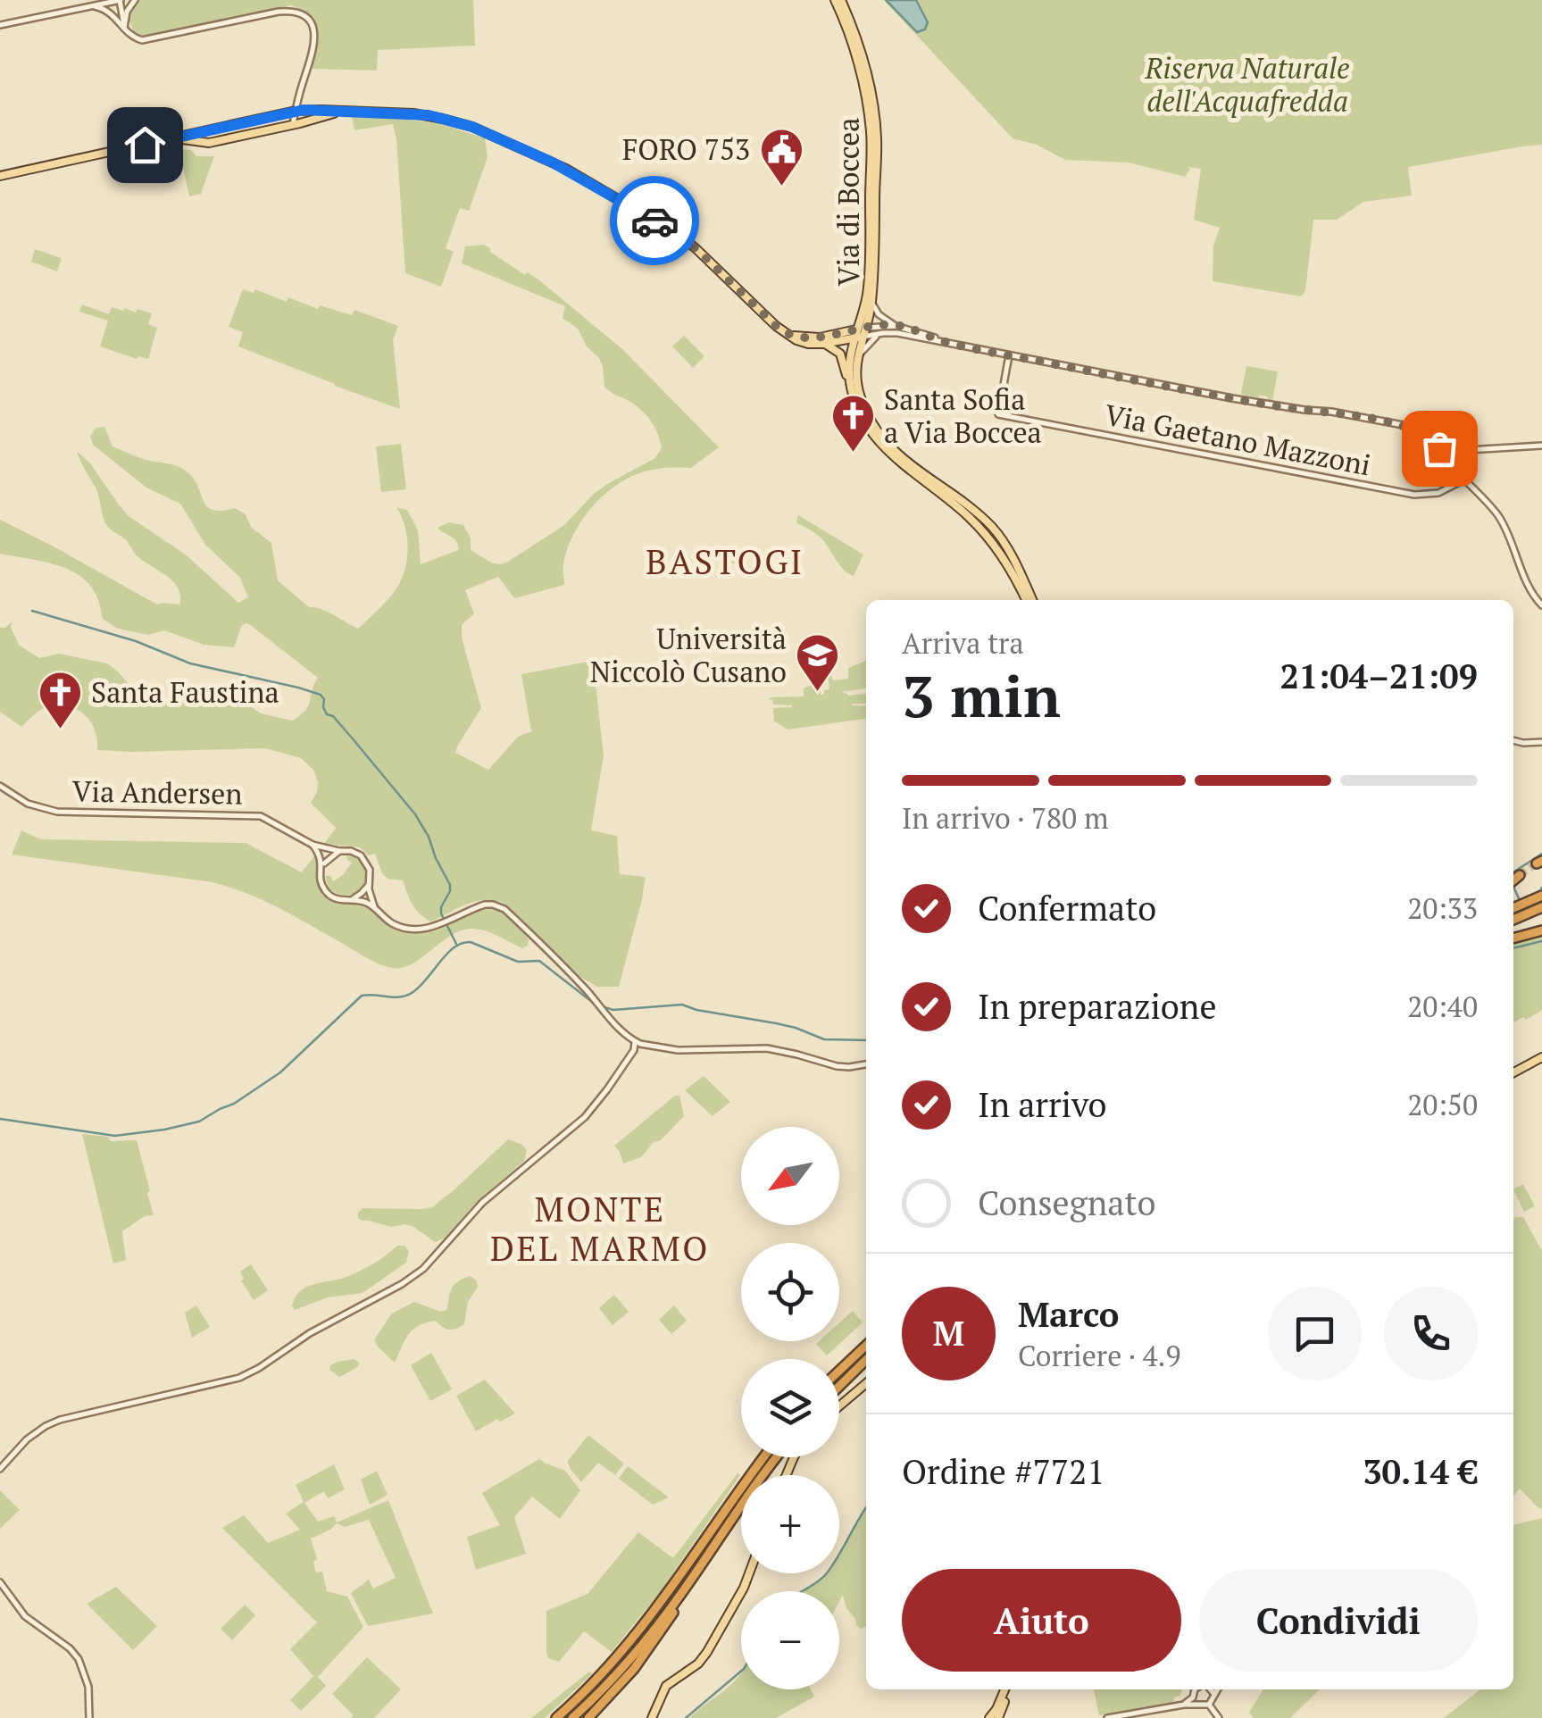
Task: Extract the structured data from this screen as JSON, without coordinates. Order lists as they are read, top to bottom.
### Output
{
  "streets": {
    "main road": ["Via di Boccea"],
    "street": ["Via Gaetano Mazzoni", "Via Andersen"]
  },
  "districts": ["BASTOGI", "MONTE DEL MARMO"],
  "parks": ["Riserva Naturale dell'Acquafredda"],
  "places": {
    "public building": ["FORO 753"],
    "church": ["Santa Sofia a Via Boccea", "Santa Faustina"],
    "school or university": ["Università Niccolò Cusano"]
  },
  "north": "bottom left",
  "page": {
    "heading": ["3 min", "Arriva tra", "21:04–21:09"],
    "panel": [
      "Marco",
      "Corriere · 4.9",
      "Ordine #7721",
      "30.14 €"
    ],
    "bar": "In arrivo · 780 m",
    "list": [
      ["Confermato", "20:33"],
      ["In preparazione", "20:40"],
      ["In arrivo", "20:50"],
      "Consegnato"
    ],
    "map_buttons": ["+", "−"],
    "round": "M",
    "buttons": ["Aiuto", "Condividi"]
  }
}
